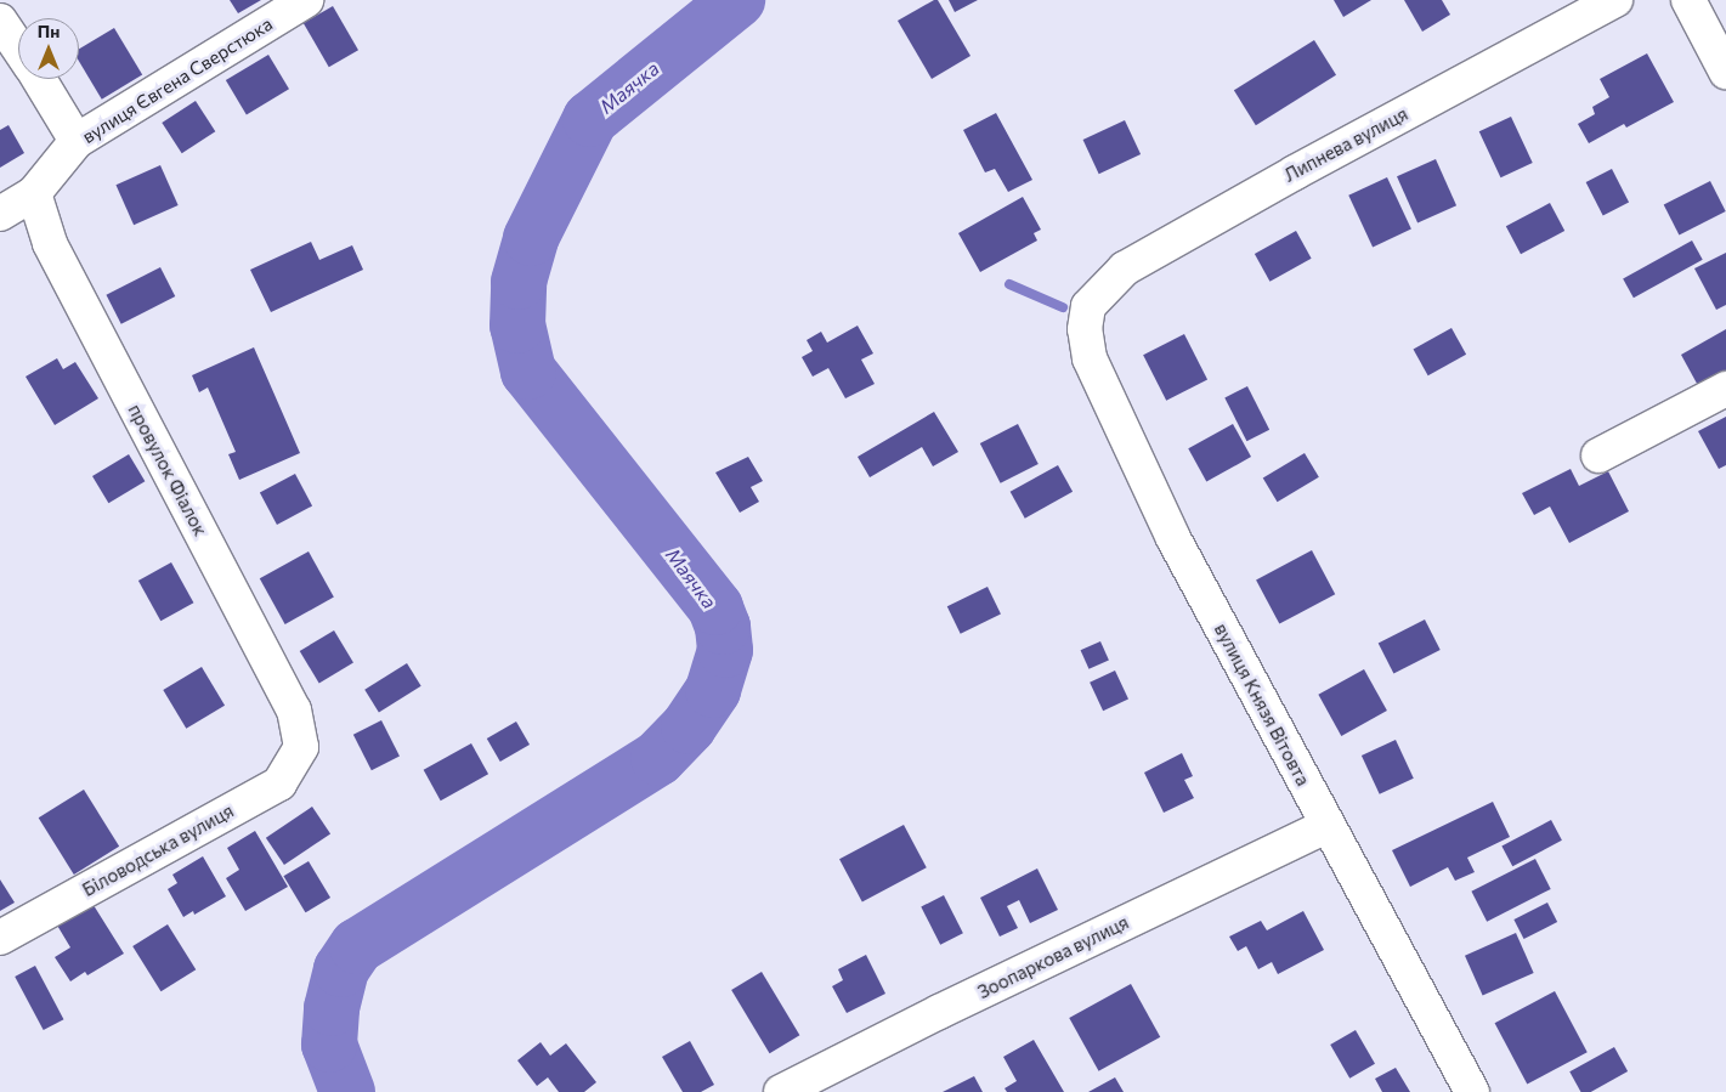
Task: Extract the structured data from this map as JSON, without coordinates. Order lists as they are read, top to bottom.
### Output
{
  "streets": {
    "street": [
      "вулиця Євгена Сверстюка",
      "Липнева вулиця",
      "провулок Фіалок",
      "вулиця Князя Вітовта",
      "Біловодська вулиця",
      "Зоопаркова вулиця"
    ]
  },
  "crossings": [
    ["вулиця Євгена Сверстюка", "провулок Фіалок"],
    ["Липнева вулиця", "вулиця Князя Вітовта"],
    ["провулок Фіалок", "Біловодська вулиця"],
    ["вулиця Князя Вітовта", "Зоопаркова вулиця"]
  ],
  "water": ["Маячка"],
  "north": "top"
}
